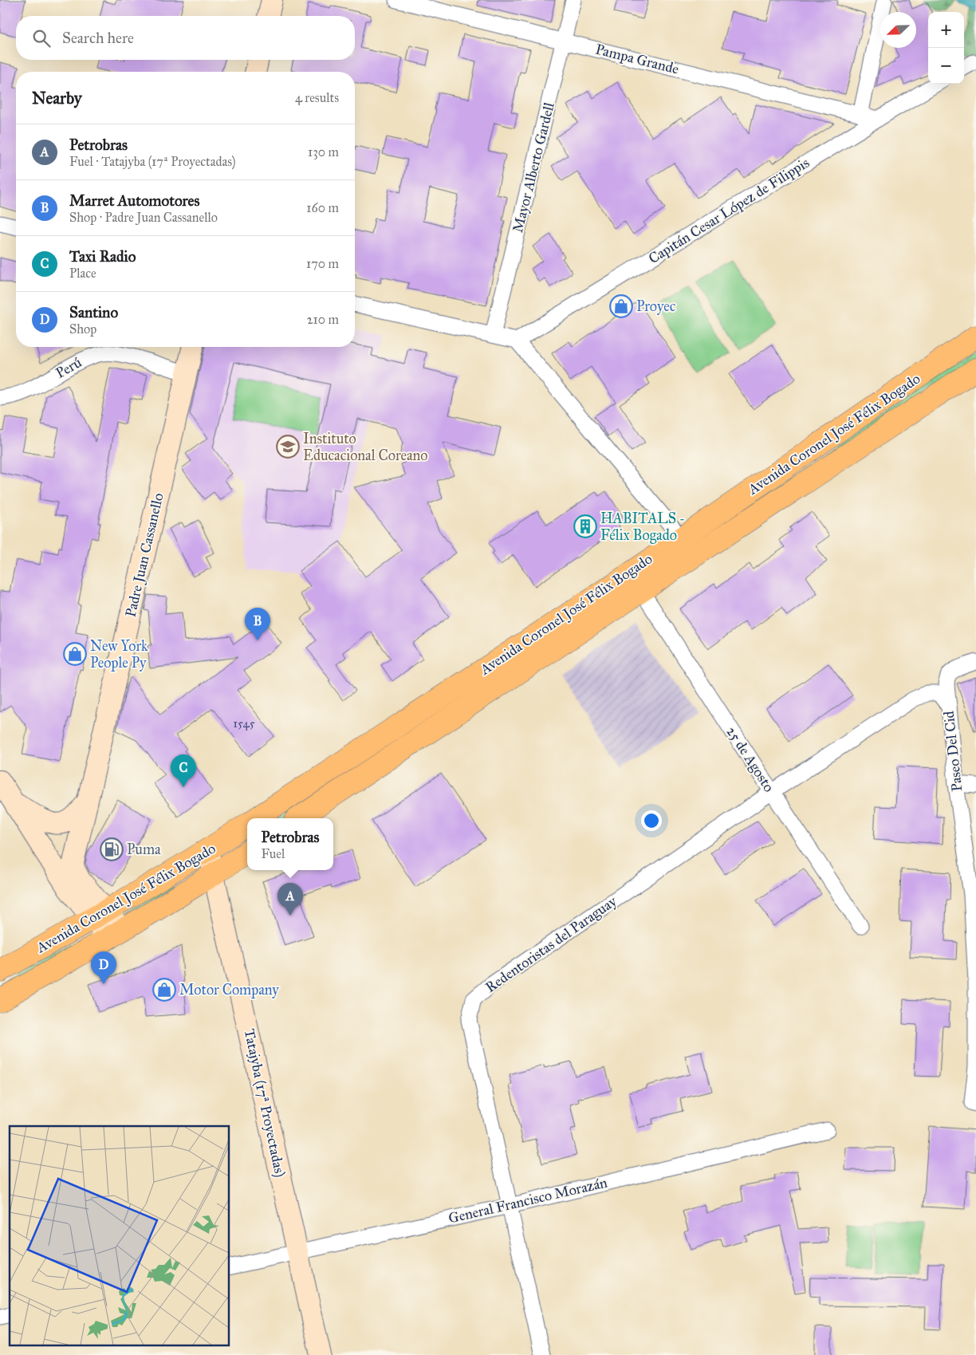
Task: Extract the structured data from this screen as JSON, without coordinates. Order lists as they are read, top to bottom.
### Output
{
  "streets": {
    "main road": ["Avenida Coronel José Félix Bogado"],
    "street": [
      "Pampa Grande",
      "Mayor Alberto Gardell",
      "Capitán Cesar López de Filippis",
      "Perú",
      "Padre Juan Cassanello",
      "Paseo Del Cid",
      "25 de Agosto",
      "Redentoristas del Paraguay",
      "Tatajyba (17ª Proyectadas)",
      "General Francisco Morazán"
    ]
  },
  "crossings": [
    ["Pampa Grande", "Mayor Alberto Gardell"],
    ["Pampa Grande", "Capitán Cesar López de Filippis"],
    ["Perú", "Padre Juan Cassanello"],
    ["Avenida Coronel José Félix Bogado", "Padre Juan Cassanello"],
    ["Avenida Coronel José Félix Bogado", "25 de Agosto"],
    ["Avenida Coronel José Félix Bogado", "Tatajyba (17ª Proyectadas)"],
    ["Paseo Del Cid", "25 de Agosto"],
    ["Paseo Del Cid", "Redentoristas del Paraguay"],
    ["25 de Agosto", "Redentoristas del Paraguay"],
    ["Redentoristas del Paraguay", "General Francisco Morazán"],
    ["Tatajyba (17ª Proyectadas)", "General Francisco Morazán"]
  ],
  "places": {
    "shop": ["Proyec", "New York People Py", "Motor Company"],
    "school or university": ["Instituto Educacional Coreano"],
    "building": ["HABITALS - Félix Bogado"],
    "fuel station": ["Puma"]
  },
  "house_numbers": ["1545"],
  "north": "bottom left",
  "page": {
    "map_buttons": ["+", "−"],
    "search": "Search here",
    "heading": ["Nearby", "4 results"],
    "list": [
      {
        "mark": "A",
        "name": "Petrobras",
        "note": "Fuel · Tatajyba (17ª Proyectadas)",
        "value": "130 m"
      },
      {
        "mark": "B",
        "name": "Marret Automotores",
        "note": "Shop · Padre Juan Cassanello",
        "value": "160 m"
      },
      {
        "mark": "C",
        "name": "Taxi Radio",
        "note": "Place",
        "value": "170 m"
      },
      {
        "mark": "D",
        "name": "Santino",
        "note": "Shop",
        "value": "210 m"
      }
    ],
    "pins": [
      "B",
      "C",
      "A",
      "D"
    ],
    "popup": ["Petrobras", "Fuel"]
  }
}
